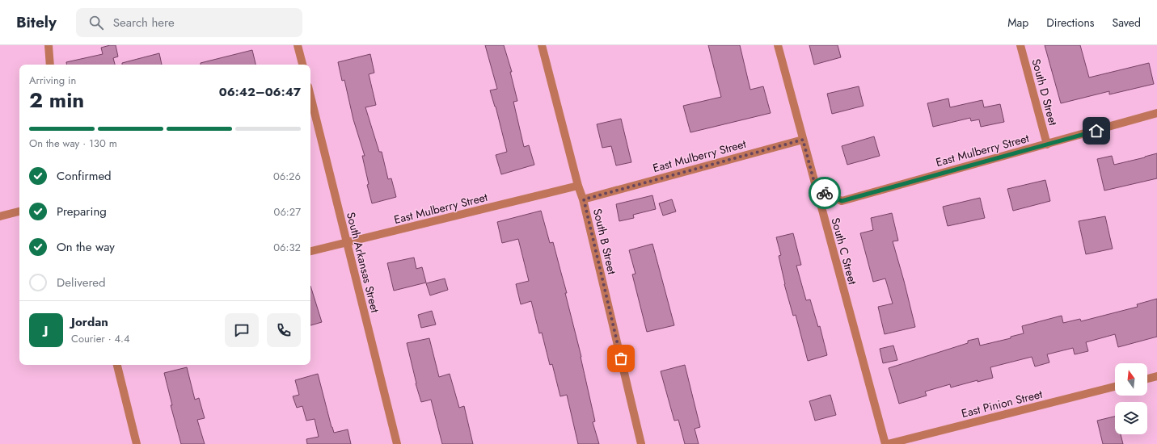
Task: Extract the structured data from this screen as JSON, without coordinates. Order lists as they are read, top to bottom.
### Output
{
  "streets": {
    "street": [
      "South D Street",
      "East Mulberry Street",
      "South B Street",
      "South C Street",
      "South Arkansas Street",
      "East Pinion Street"
    ]
  },
  "crossings": [
    ["South D Street", "East Mulberry Street"],
    ["East Mulberry Street", "South B Street"],
    ["East Mulberry Street", "South C Street"],
    ["East Mulberry Street", "South Arkansas Street"]
  ],
  "north": "top",
  "page": {
    "header": "Bitely",
    "search": "Search here",
    "nav": ["Map", "Directions", "Saved"],
    "heading": ["2 min", "Arriving in", "06:42–06:47"],
    "panel": ["Jordan", "Courier · 4.4"],
    "bar": "On the way · 130 m",
    "list": [
      ["Confirmed", "06:26"],
      ["Preparing", "06:27"],
      ["On the way", "06:32"],
      "Delivered"
    ],
    "round": "J"
  }
}
